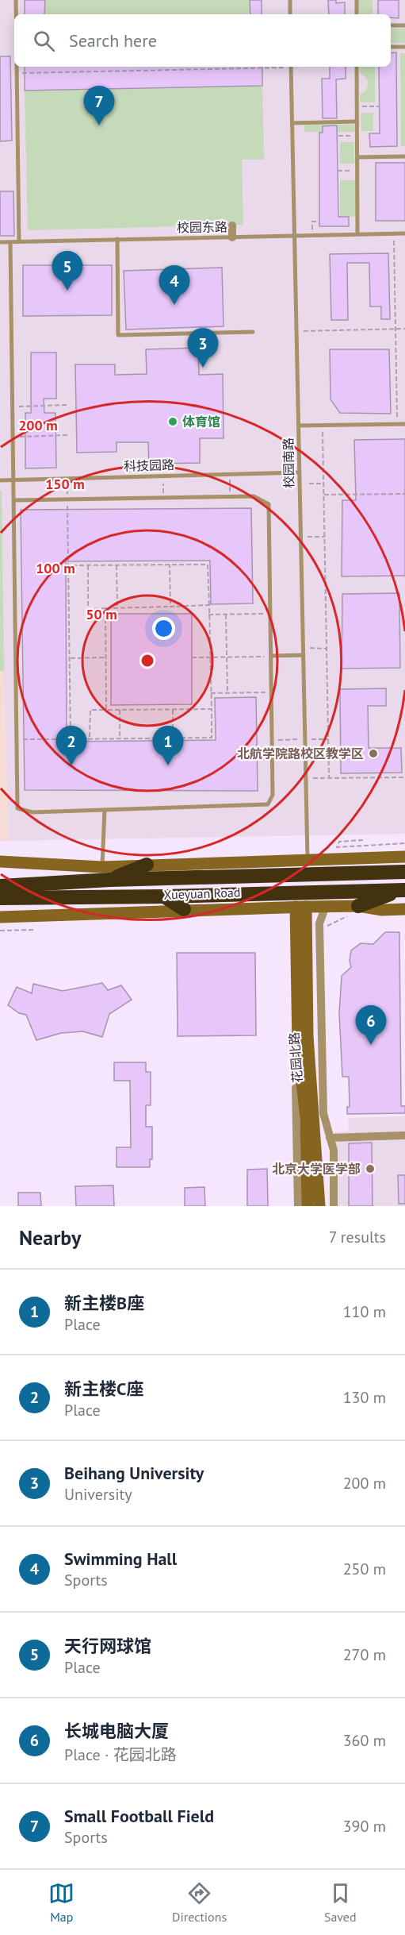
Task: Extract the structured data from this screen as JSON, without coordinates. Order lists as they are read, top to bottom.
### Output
{
  "streets": {
    "highway": ["Xueyuan Road"],
    "street": ["花园北路"],
    "lane": ["校园东路", "校园南路", "科技园路"]
  },
  "crossings": [
    ["校园东路", "校园南路"],
    ["校园南路", "科技园路"],
    ["Xueyuan Road", "花园北路"]
  ],
  "places": ["体育馆", "北航学院路校区教学区", "北京大学医学部"],
  "page": {
    "search": "Search here",
    "pins": [
      "7",
      "5",
      "4",
      "3",
      "1",
      "2",
      "6"
    ],
    "heading": ["Nearby", "7 results"],
    "list": [
      {
        "mark": "1",
        "name": "新主楼B座",
        "note": "Place",
        "value": "110 m"
      },
      {
        "mark": "2",
        "name": "新主楼C座",
        "note": "Place",
        "value": "130 m"
      },
      {
        "mark": "3",
        "name": "Beihang University",
        "note": "University",
        "value": "200 m"
      },
      {
        "mark": "4",
        "name": "Swimming Hall",
        "note": "Sports",
        "value": "250 m"
      },
      {
        "mark": "5",
        "name": "天行网球馆",
        "note": "Place",
        "value": "270 m"
      },
      {
        "mark": "6",
        "name": "长城电脑大厦",
        "note": "Place · 花园北路",
        "value": "360 m"
      },
      {
        "mark": "7",
        "name": "Small Football Field",
        "note": "Sports",
        "value": "390 m"
      }
    ],
    "nav": ["Map", "Directions", "Saved"]
  },
  "rings": [
    "200 m",
    "150 m",
    "100 m",
    "50 m"
  ]
}
